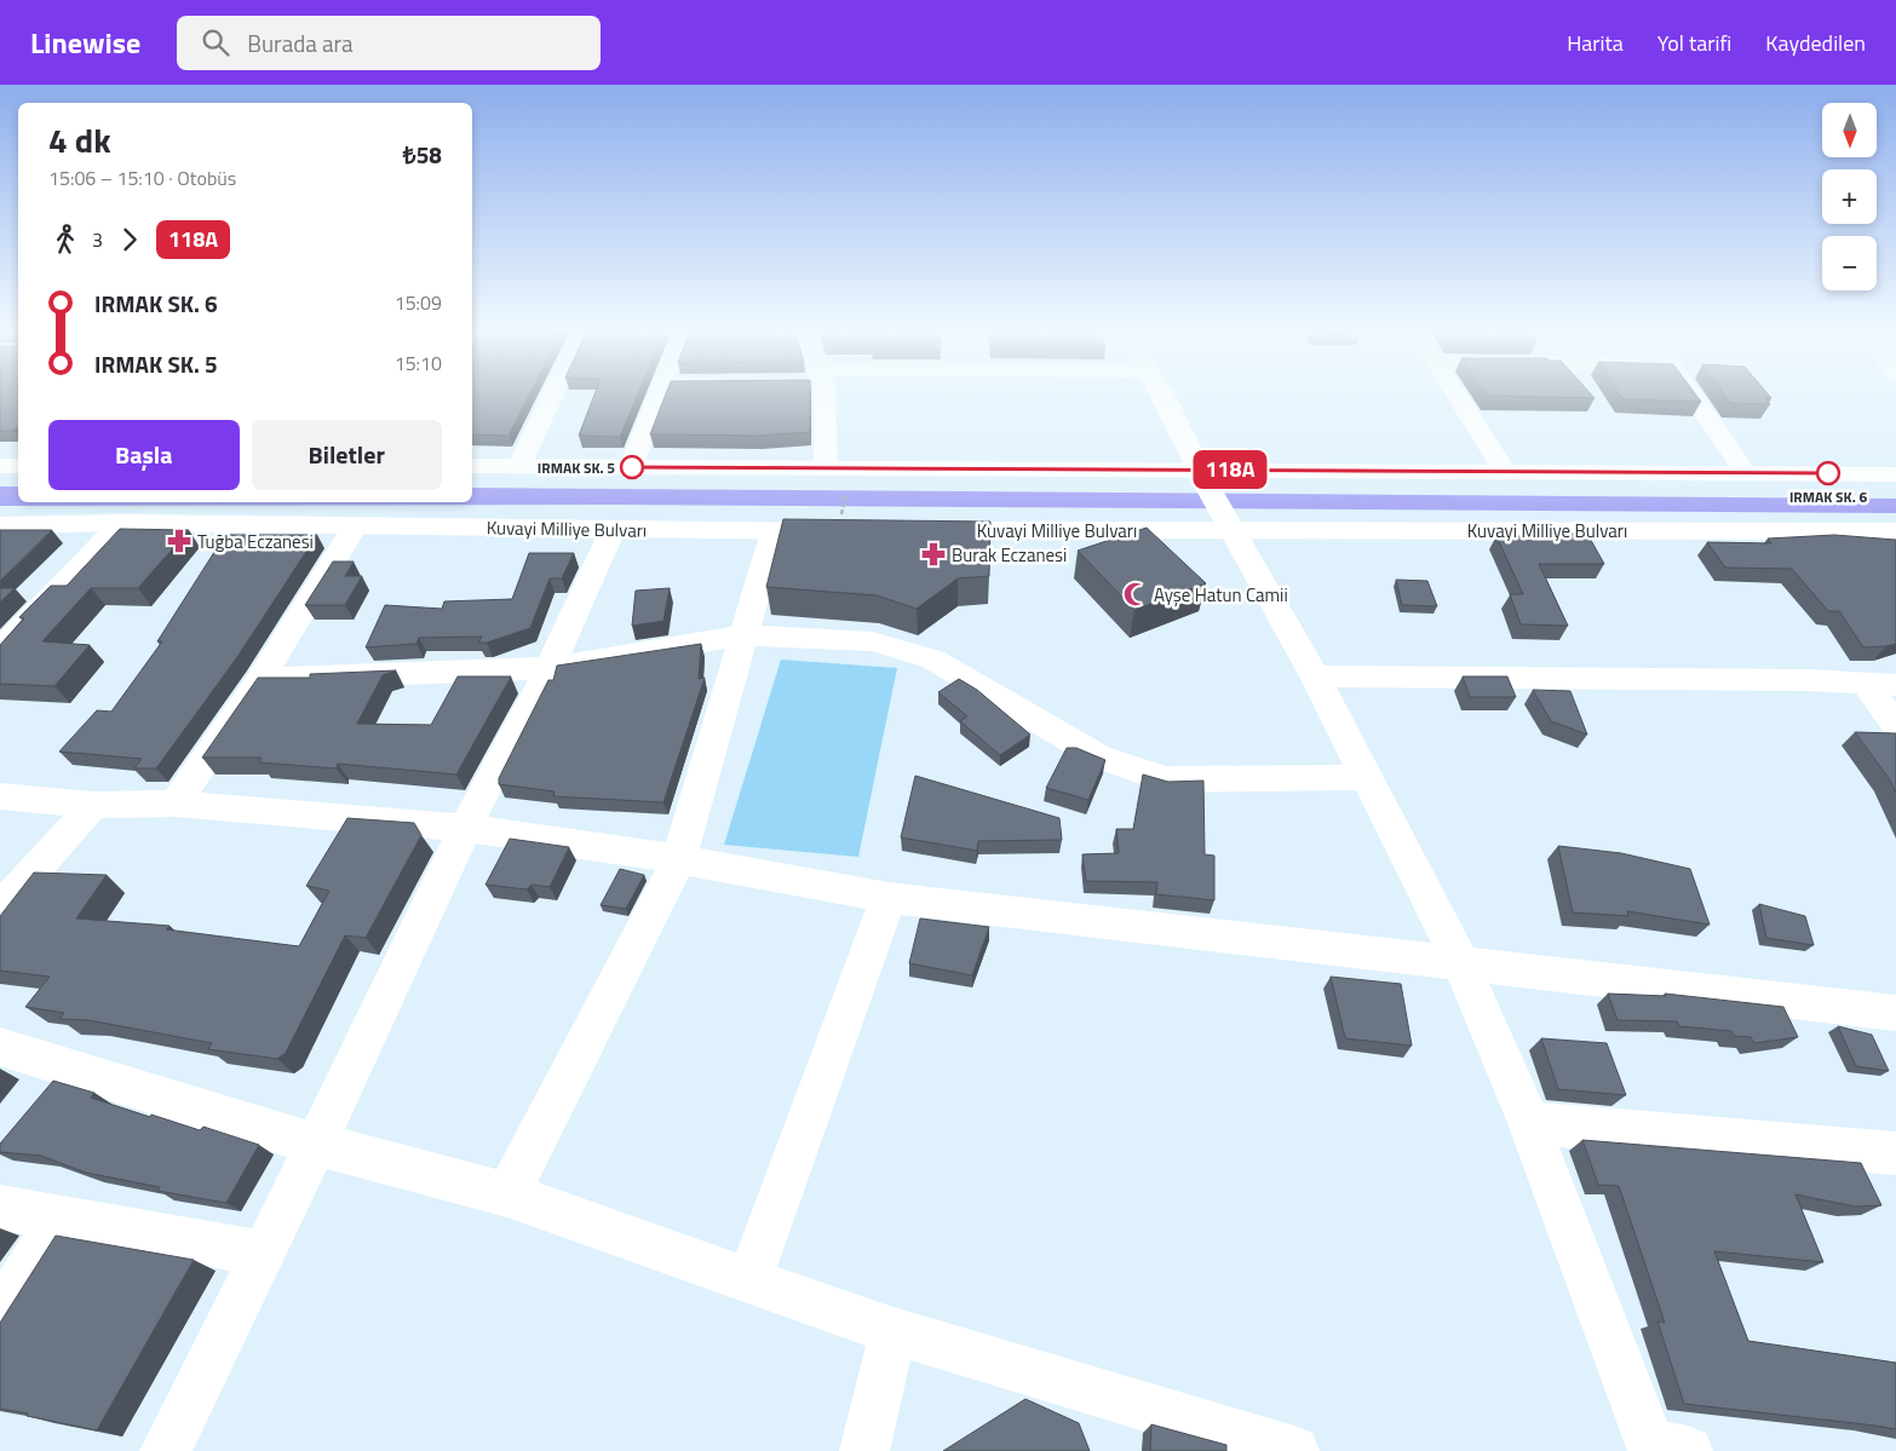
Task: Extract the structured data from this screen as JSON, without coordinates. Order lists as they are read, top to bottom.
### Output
{
  "streets": {
    "street": ["Kuvayi Milliye Bulvarı"]
  },
  "places": {
    "other": ["IRMAK SK. 5", "IRMAK SK. 6"],
    "pharmacy": ["Tuğba Eczanesi", "Burak Eczanesi"],
    "mosque": ["Ayşe Hatun Camii"]
  },
  "lines": ["bus line 118A"],
  "north": "bottom",
  "page": {
    "header": "Linewise",
    "search": "Burada ara",
    "nav": ["Harita", "Yol tarifi", "Kaydedilen"],
    "on_map": "118A",
    "map_buttons": ["+", "−"],
    "heading": ["4 dk", "15:06 – 15:10 · Otobüs", "₺58"],
    "legs": ["3", "118A"],
    "list": [
      {
        "name": "IRMAK SK. 6",
        "value": "15:09"
      },
      {
        "name": "IRMAK SK. 5",
        "value": "15:10"
      }
    ],
    "buttons": ["Başla", "Biletler"]
  }
}
